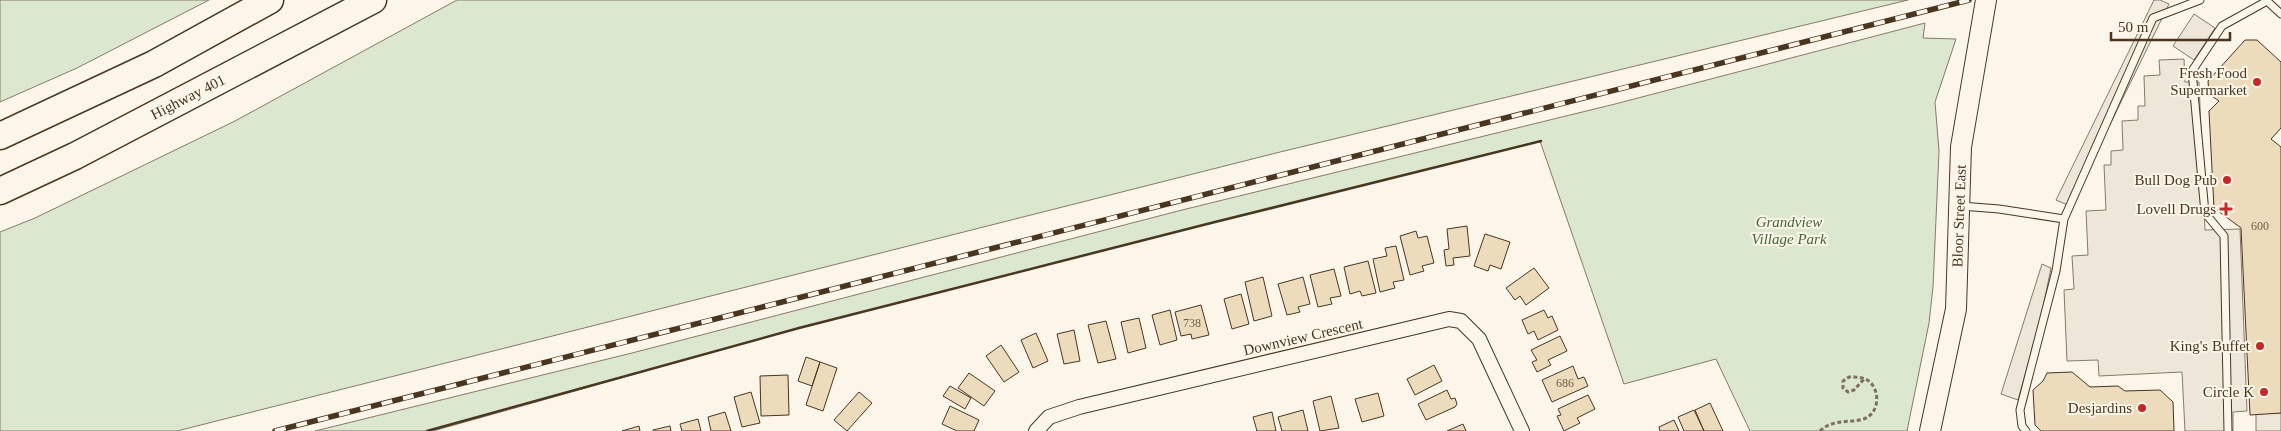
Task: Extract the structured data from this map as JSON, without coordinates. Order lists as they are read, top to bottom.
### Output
{
  "streets": {
    "highway": ["Highway 401"],
    "main road": ["Bloor Street East"],
    "street": ["Downview Crescent"]
  },
  "parks": ["Grandview Village Park"],
  "places": {
    "other": [
      "Fresh Food Supermarket",
      "Bull Dog Pub",
      "King's Buffet",
      "Circle K",
      "Desjardins"
    ],
    "health": ["Lovell Drugs"]
  },
  "house_numbers": ["600", "738", "686"],
  "scale_bar": "50 m"
}
